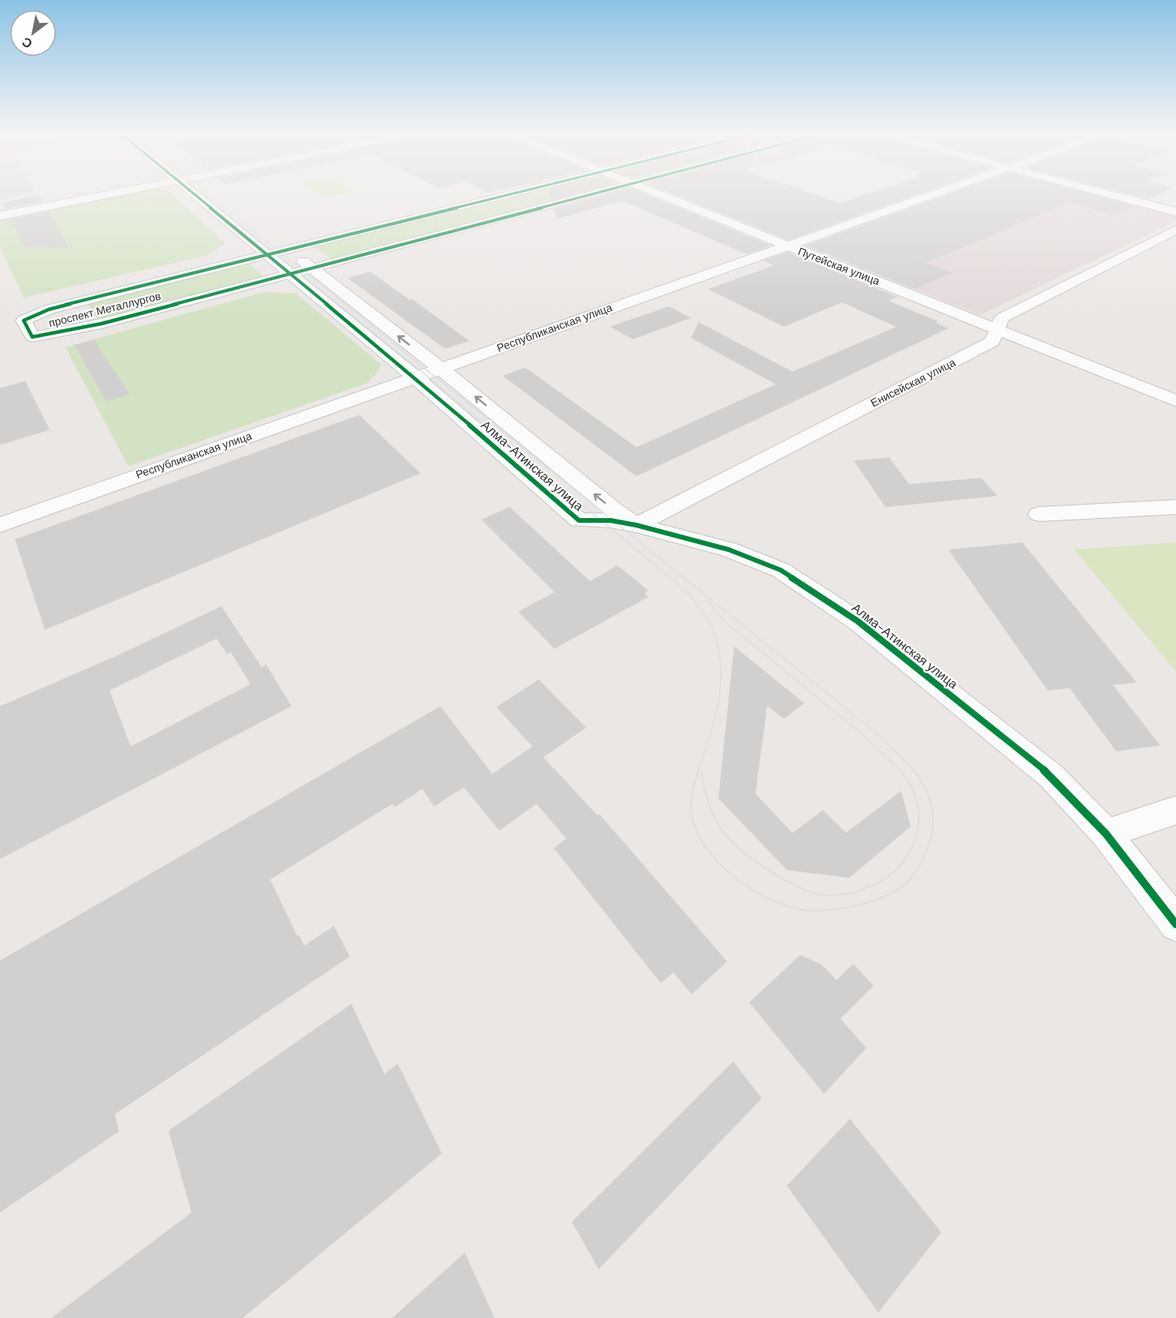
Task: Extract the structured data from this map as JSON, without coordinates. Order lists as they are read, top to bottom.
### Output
{
  "streets": {
    "street": [
      "Путейская улица",
      "проспект Металлургов",
      "Республиканская улица",
      "Енисейская улица",
      "Алма-Атинская улица"
    ]
  },
  "crossings": [
    ["Путейская улица", "Республиканская улица"],
    ["Путейская улица", "Енисейская улица"],
    ["проспект Металлургов", "Алма-Атинская улица"],
    ["Республиканская улица", "Алма-Атинская улица"],
    ["Енисейская улица", "Алма-Атинская улица"]
  ],
  "north": "bottom left"
}
